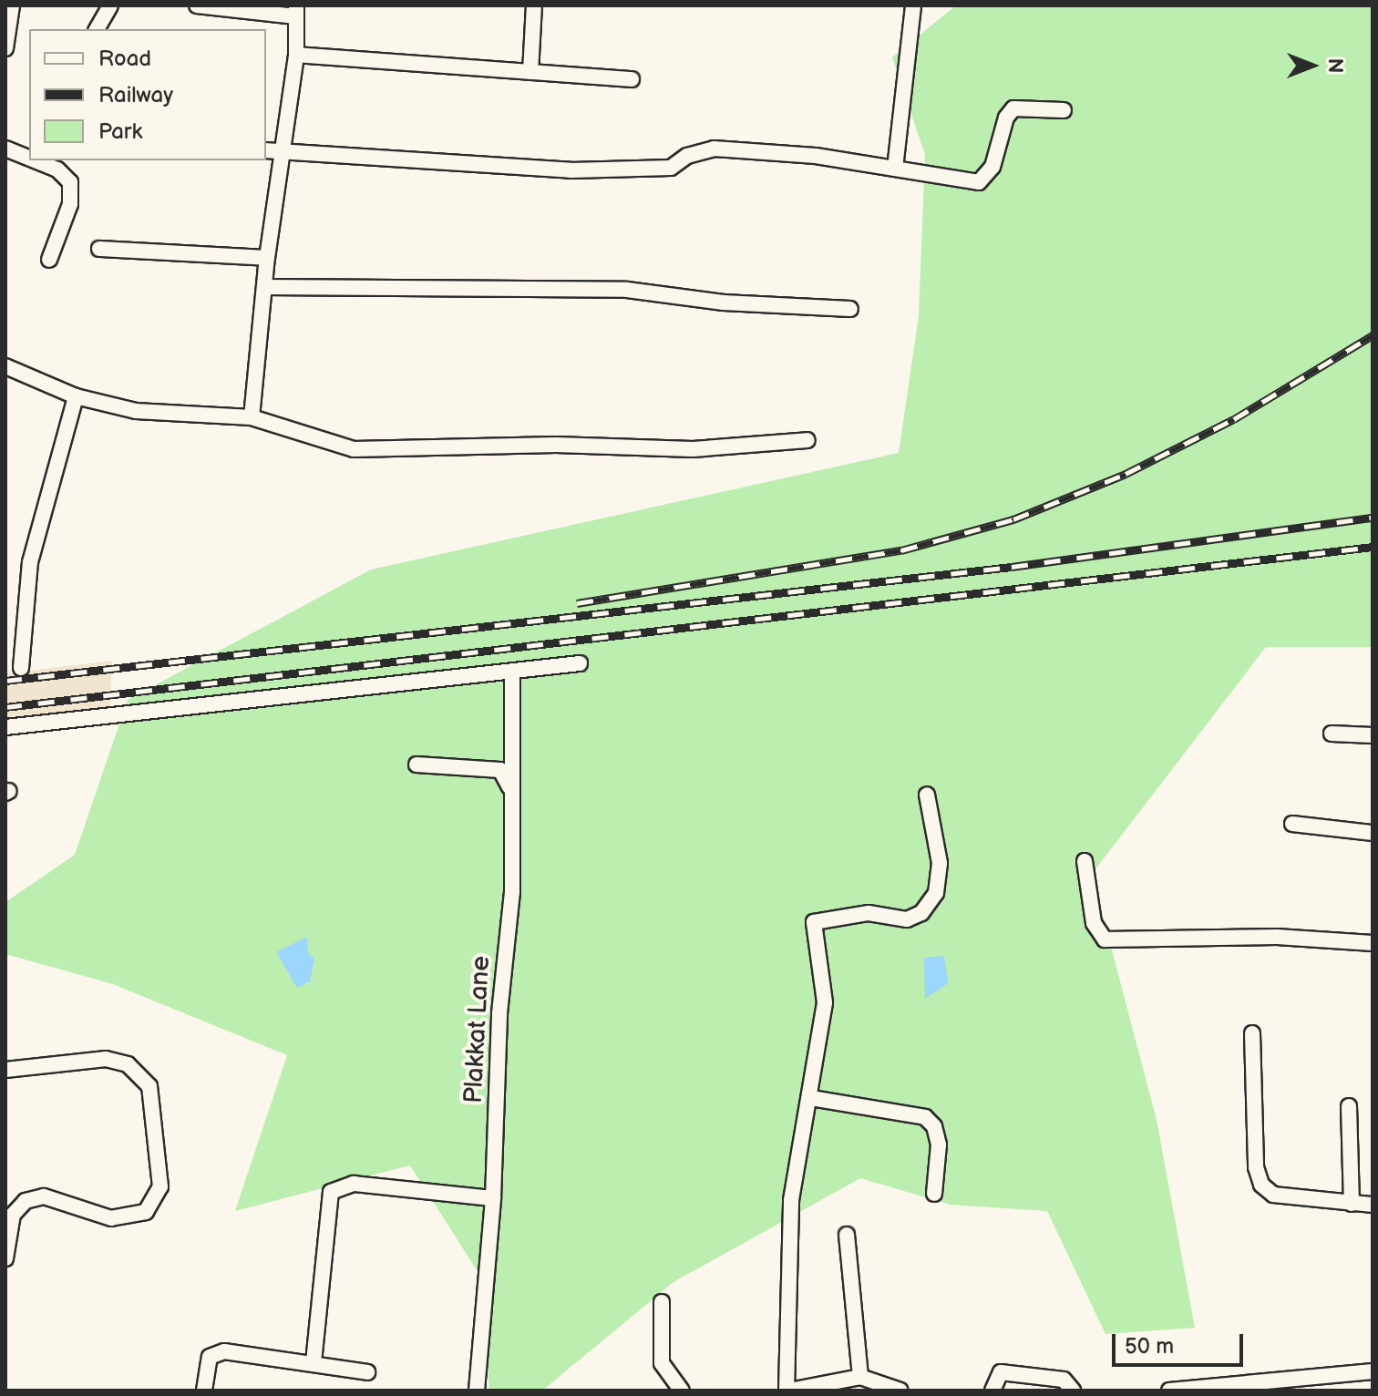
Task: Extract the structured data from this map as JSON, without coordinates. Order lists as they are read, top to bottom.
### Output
{
  "streets": {
    "street": ["Plakkat Lane"]
  },
  "legend": ["Road", "Railway", "Park"],
  "scale_bar": "50 m",
  "north": "right"
}
